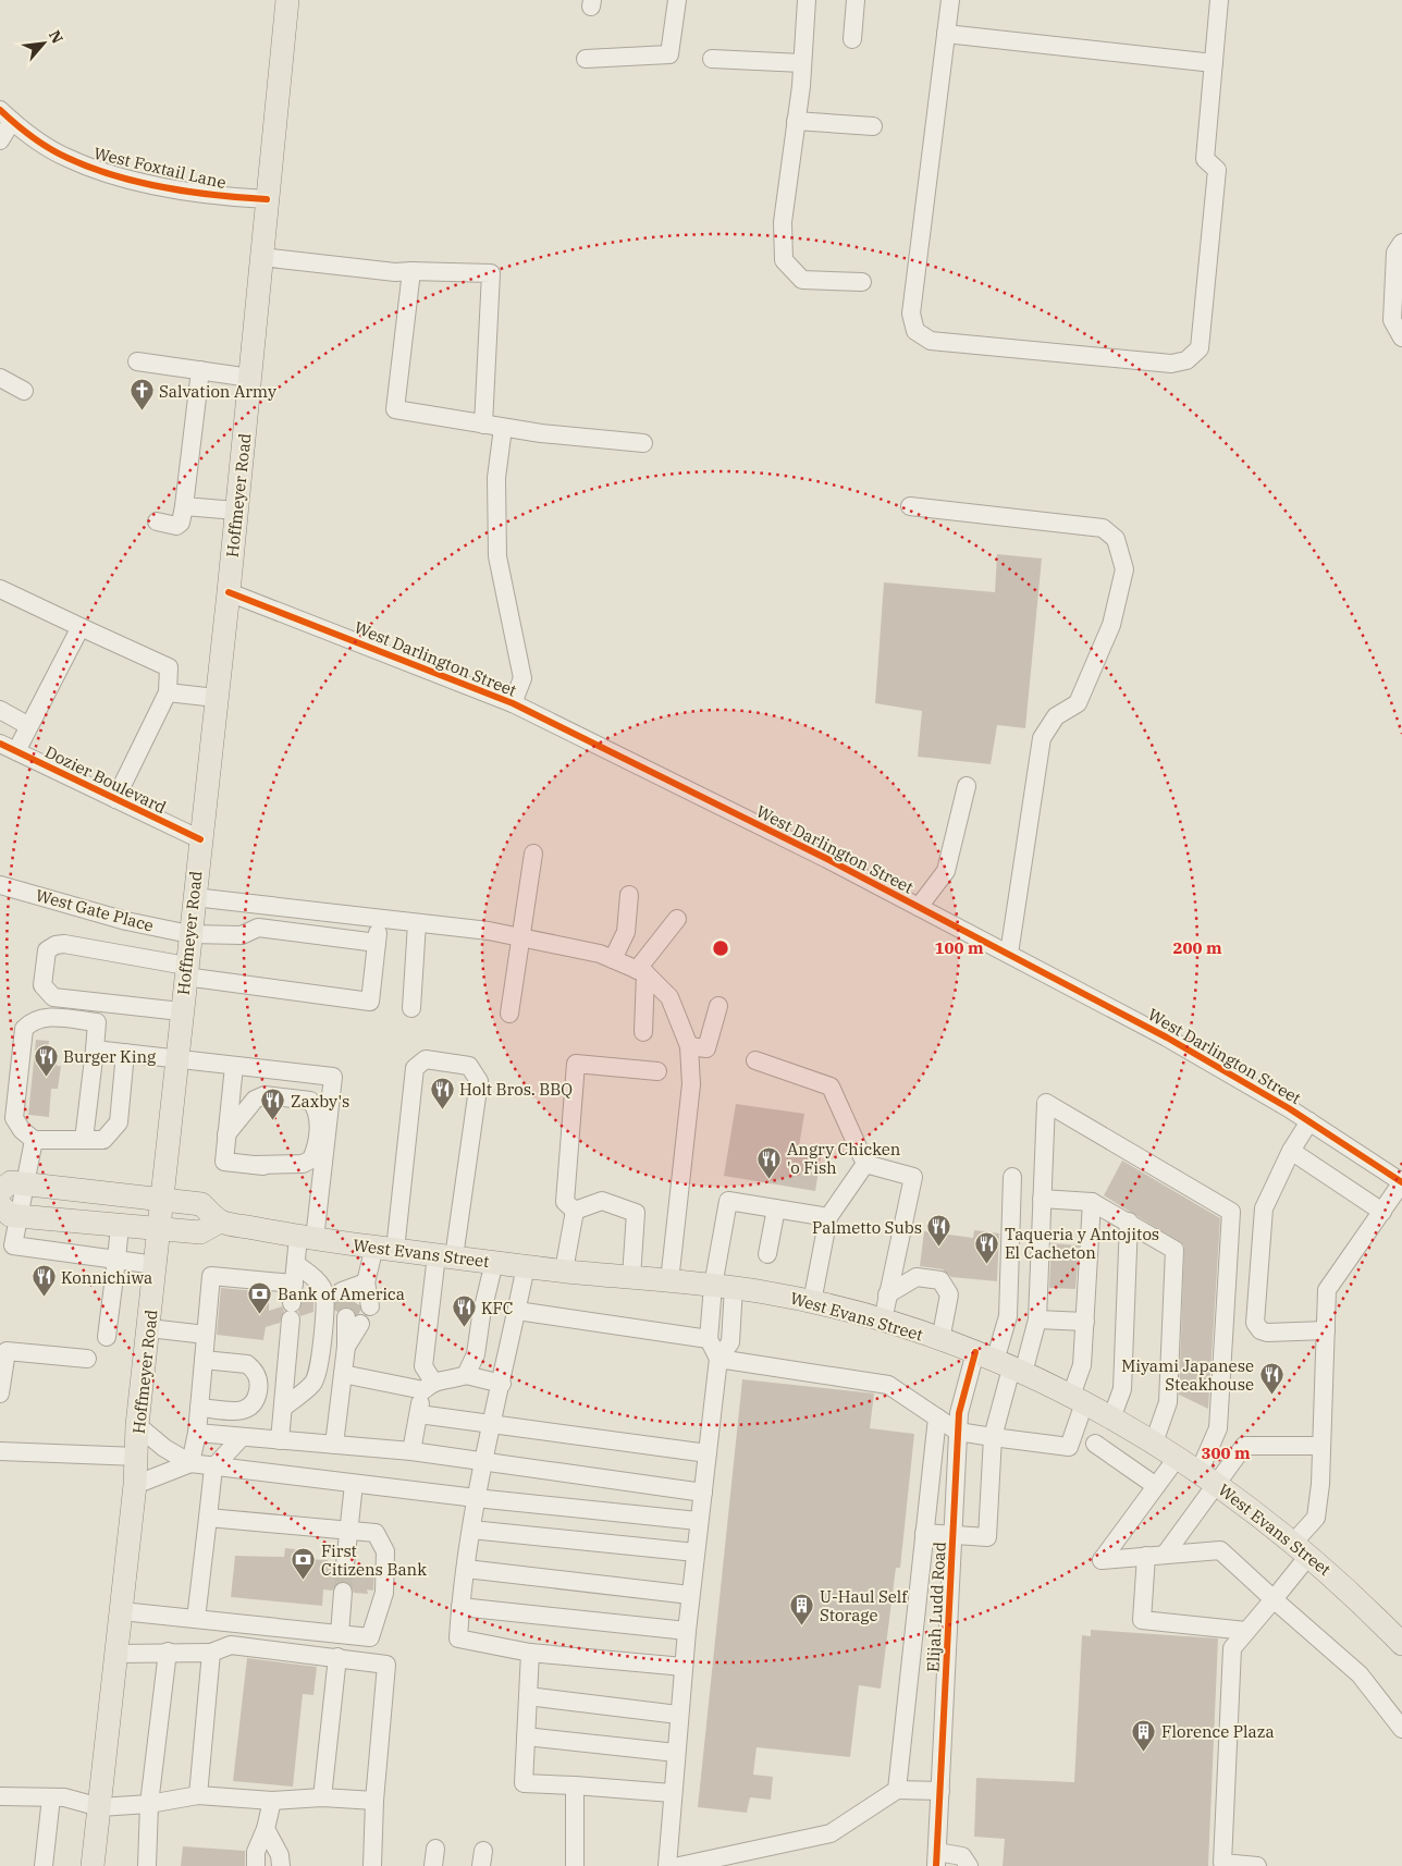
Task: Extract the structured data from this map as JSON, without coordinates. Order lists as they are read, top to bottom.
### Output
{
  "streets": {
    "main road": ["Hoffmeyer Road", "West Evans Street"],
    "street": [
      "West Foxtail Lane",
      "West Darlington Street",
      "Dozier Boulevard",
      "West Gate Place",
      "Elijah Ludd Road"
    ]
  },
  "crossings": [
    ["West Foxtail Lane", "Hoffmeyer Road"],
    ["Hoffmeyer Road", "West Darlington Street"],
    ["Hoffmeyer Road", "Dozier Boulevard"],
    ["Hoffmeyer Road", "West Gate Place"],
    ["Hoffmeyer Road", "West Evans Street"],
    ["West Evans Street", "Elijah Ludd Road"]
  ],
  "places": {
    "church": ["Salvation Army"],
    "restaurant": [
      "Burger King",
      "Holt Bros. BBQ",
      "Zaxby's",
      "Angry Chicken 'o Fish",
      "Palmetto Subs",
      "Taqueria y Antojitos El Cacheton",
      "Konnichiwa",
      "KFC",
      "Miyami Japanese Steakhouse"
    ],
    "bank": ["Bank of America", "First Citizens Bank"],
    "building": ["U-Haul Self Storage", "Florence Plaza"]
  },
  "north": "top right",
  "rings": ["100 m", "200 m", "300 m"]
}
